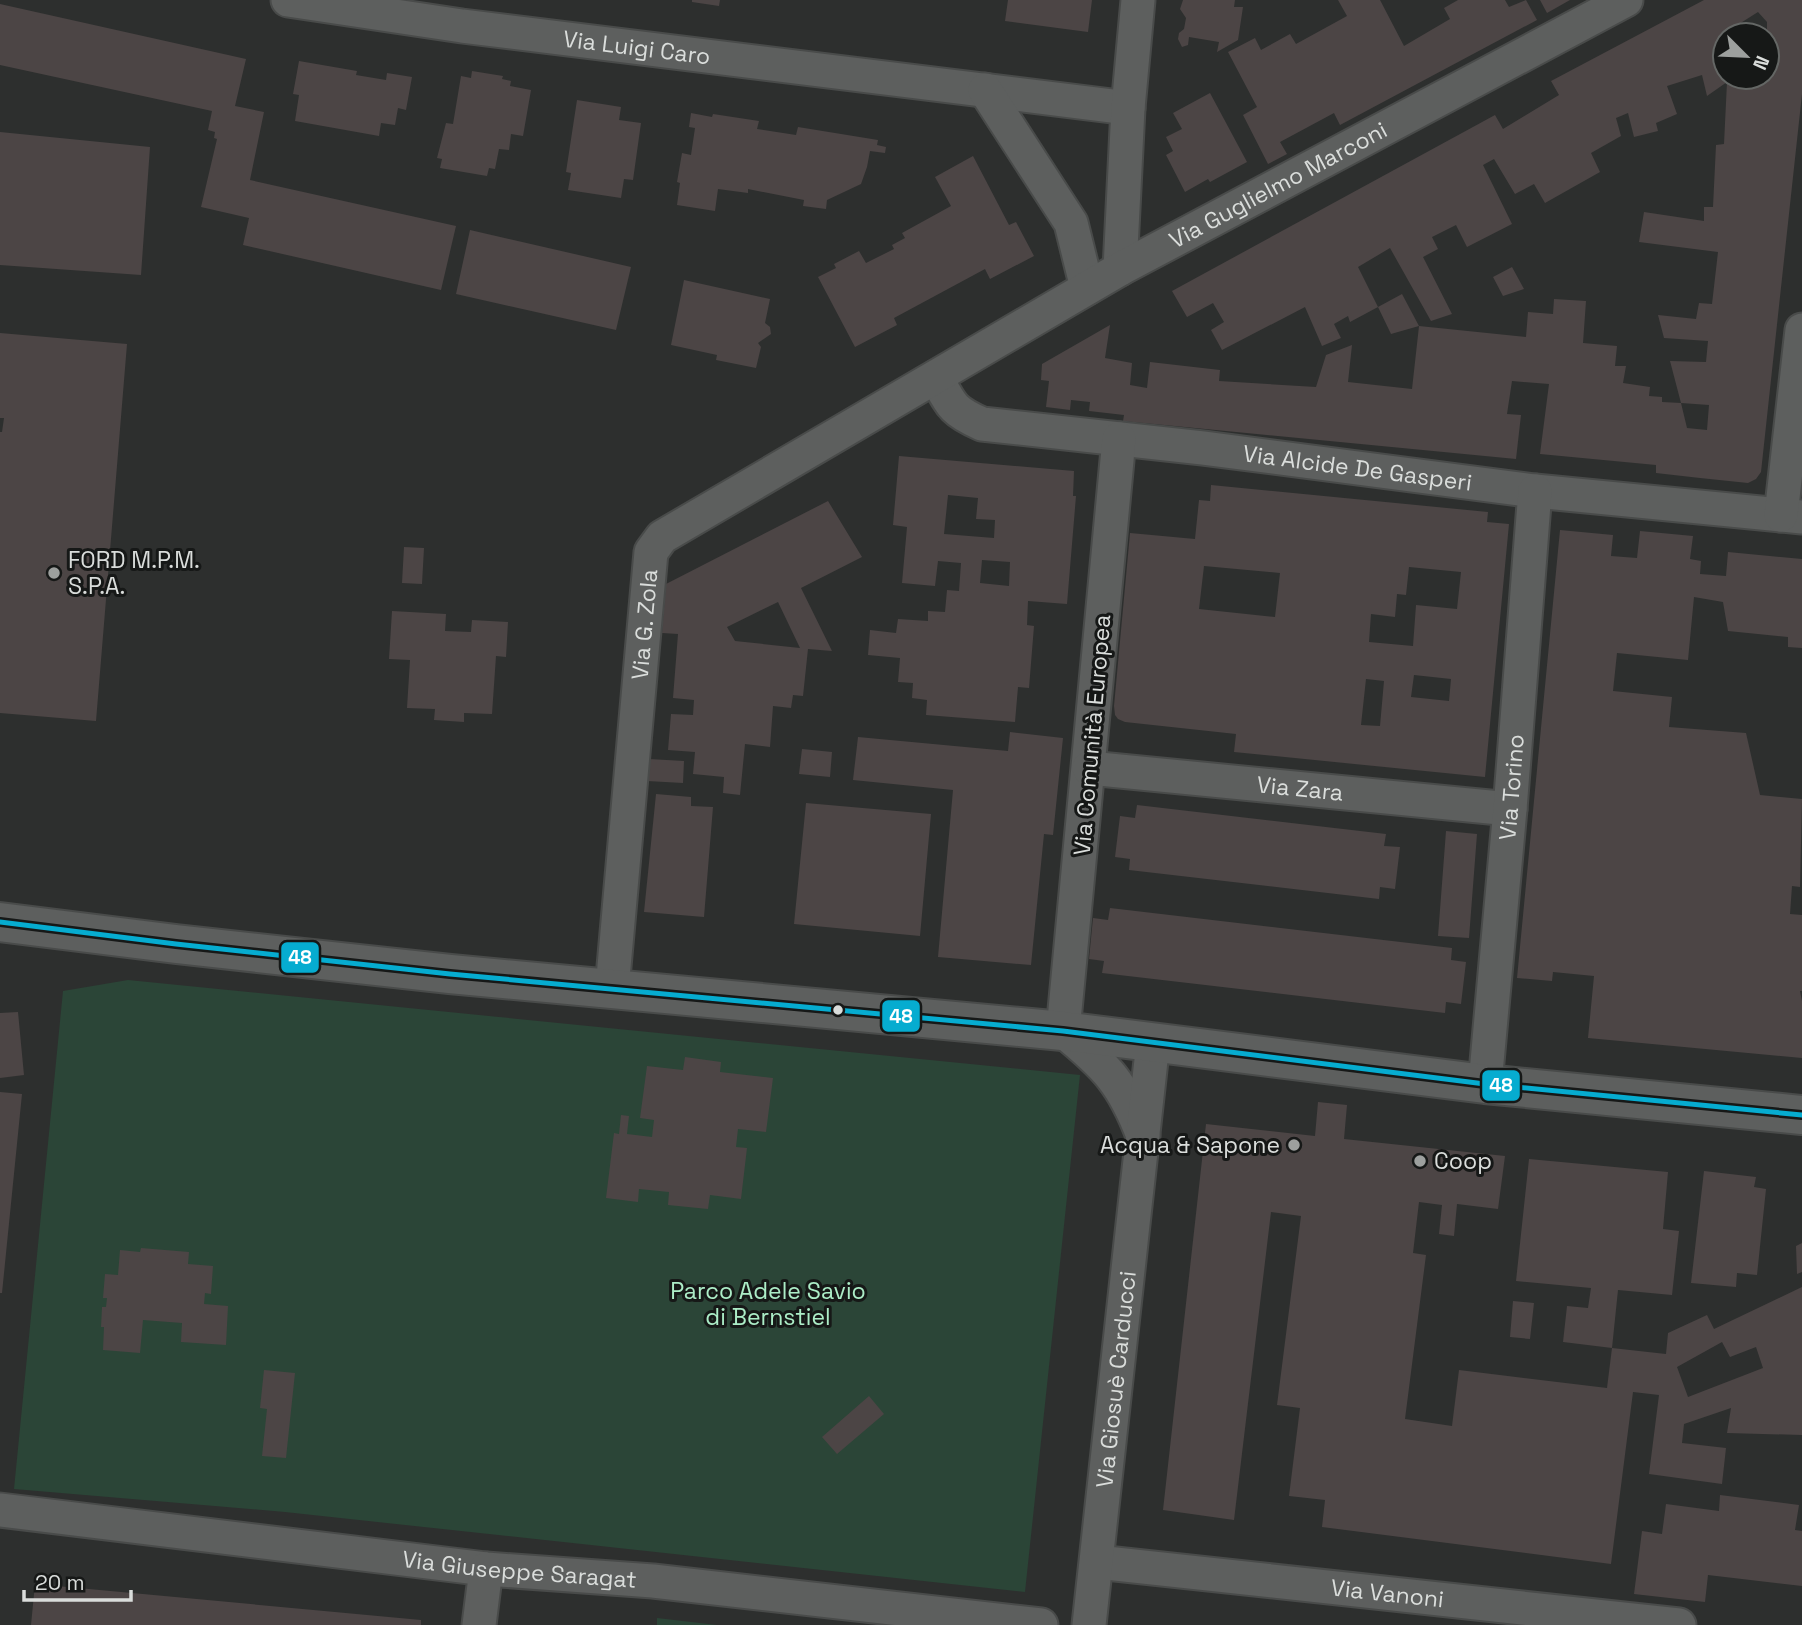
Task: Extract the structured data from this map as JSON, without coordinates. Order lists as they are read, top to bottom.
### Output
{
  "streets": {
    "street": [
      "Via Luigi Caro",
      "Via Guglielmo Marconi",
      "Via Alcide De Gasperi",
      "Via G. Zola",
      "Via Comunità Europea",
      "Via Zara",
      "Via Torino",
      "Via Giosuè Carducci",
      "Via Giuseppe Saragat",
      "Via Vanoni"
    ]
  },
  "crossings": [
    ["Via Guglielmo Marconi", "Via Alcide De Gasperi"],
    ["Via Guglielmo Marconi", "Via G. Zola"],
    ["Via Alcide De Gasperi", "Via G. Zola"],
    ["Via Alcide De Gasperi", "Via Comunità Europea"],
    ["Via Alcide De Gasperi", "Via Torino"],
    ["Via Comunità Europea", "Via Zara"],
    ["Via Comunità Europea", "Via Giosuè Carducci"],
    ["Via Zara", "Via Torino"],
    ["Via Giosuè Carducci", "Via Vanoni"]
  ],
  "parks": ["Parco Adele Savio di Bernstiel"],
  "places": ["FORD M.P.M. S.P.A.", "Acqua & Sapone", "Coop"],
  "lines": ["transit line 48"],
  "scale_bar": "20 m",
  "north": "bottom right"
}
